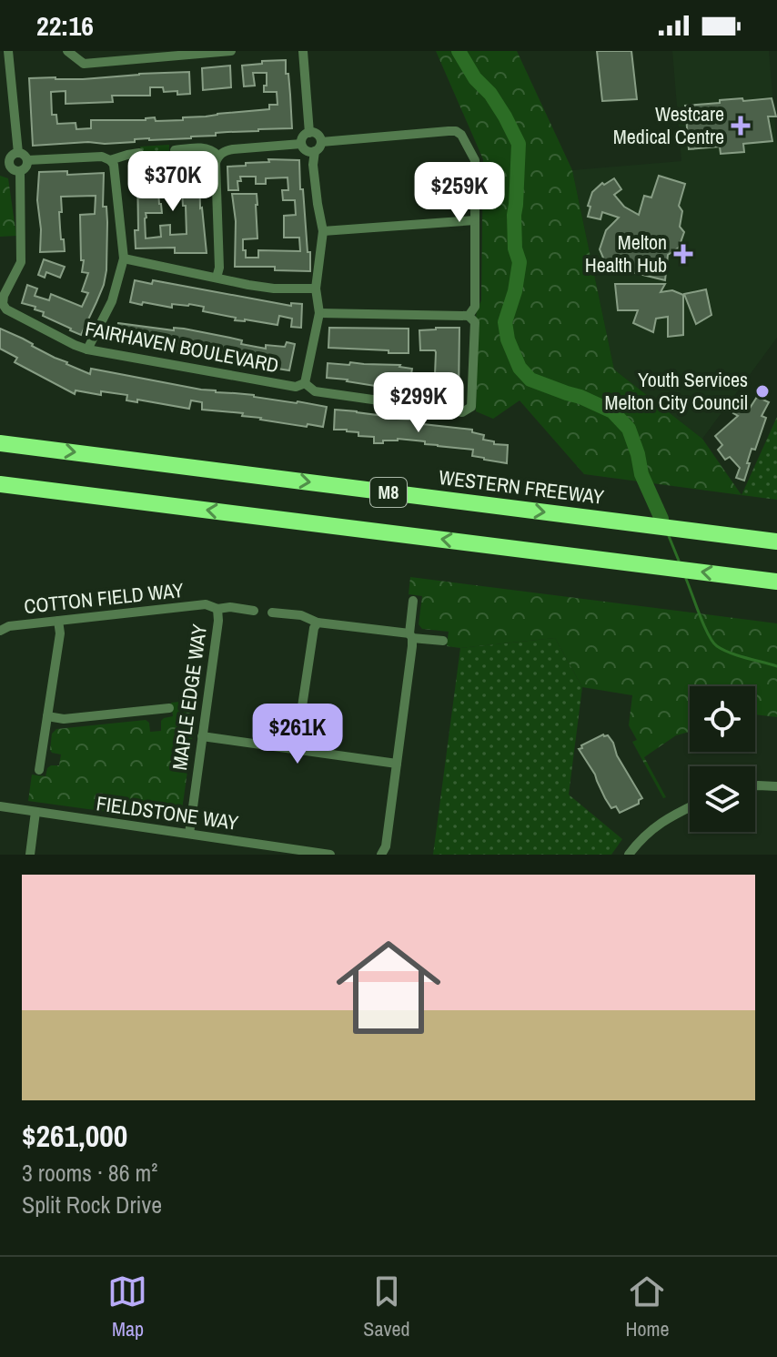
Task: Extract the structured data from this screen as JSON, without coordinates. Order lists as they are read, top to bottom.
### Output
{
  "streets": {
    "highway": ["WESTERN FREEWAY", "M8"],
    "street": [
      "FAIRHAVEN BOULEVARD",
      "COTTON FIELD WAY",
      "MAPLE EDGE WAY",
      "FIELDSTONE WAY"
    ]
  },
  "crossings": [
    ["COTTON FIELD WAY", "MAPLE EDGE WAY"],
    ["MAPLE EDGE WAY", "FIELDSTONE WAY"]
  ],
  "places": {
    "health": ["Westcare Medical Centre", "Melton Health Hub"],
    "other": ["Youth Services Melton City Council"]
  },
  "page": {
    "status": "22:16",
    "price": [
      "$370K",
      "$259K",
      "$299K",
      "$261K"
    ],
    "list": [
      {
        "name": "$261,000",
        "note": "3 rooms · 86 m² · Split Rock Drive"
      }
    ],
    "tabs": ["Map", "Saved", "Home"]
  }
}
